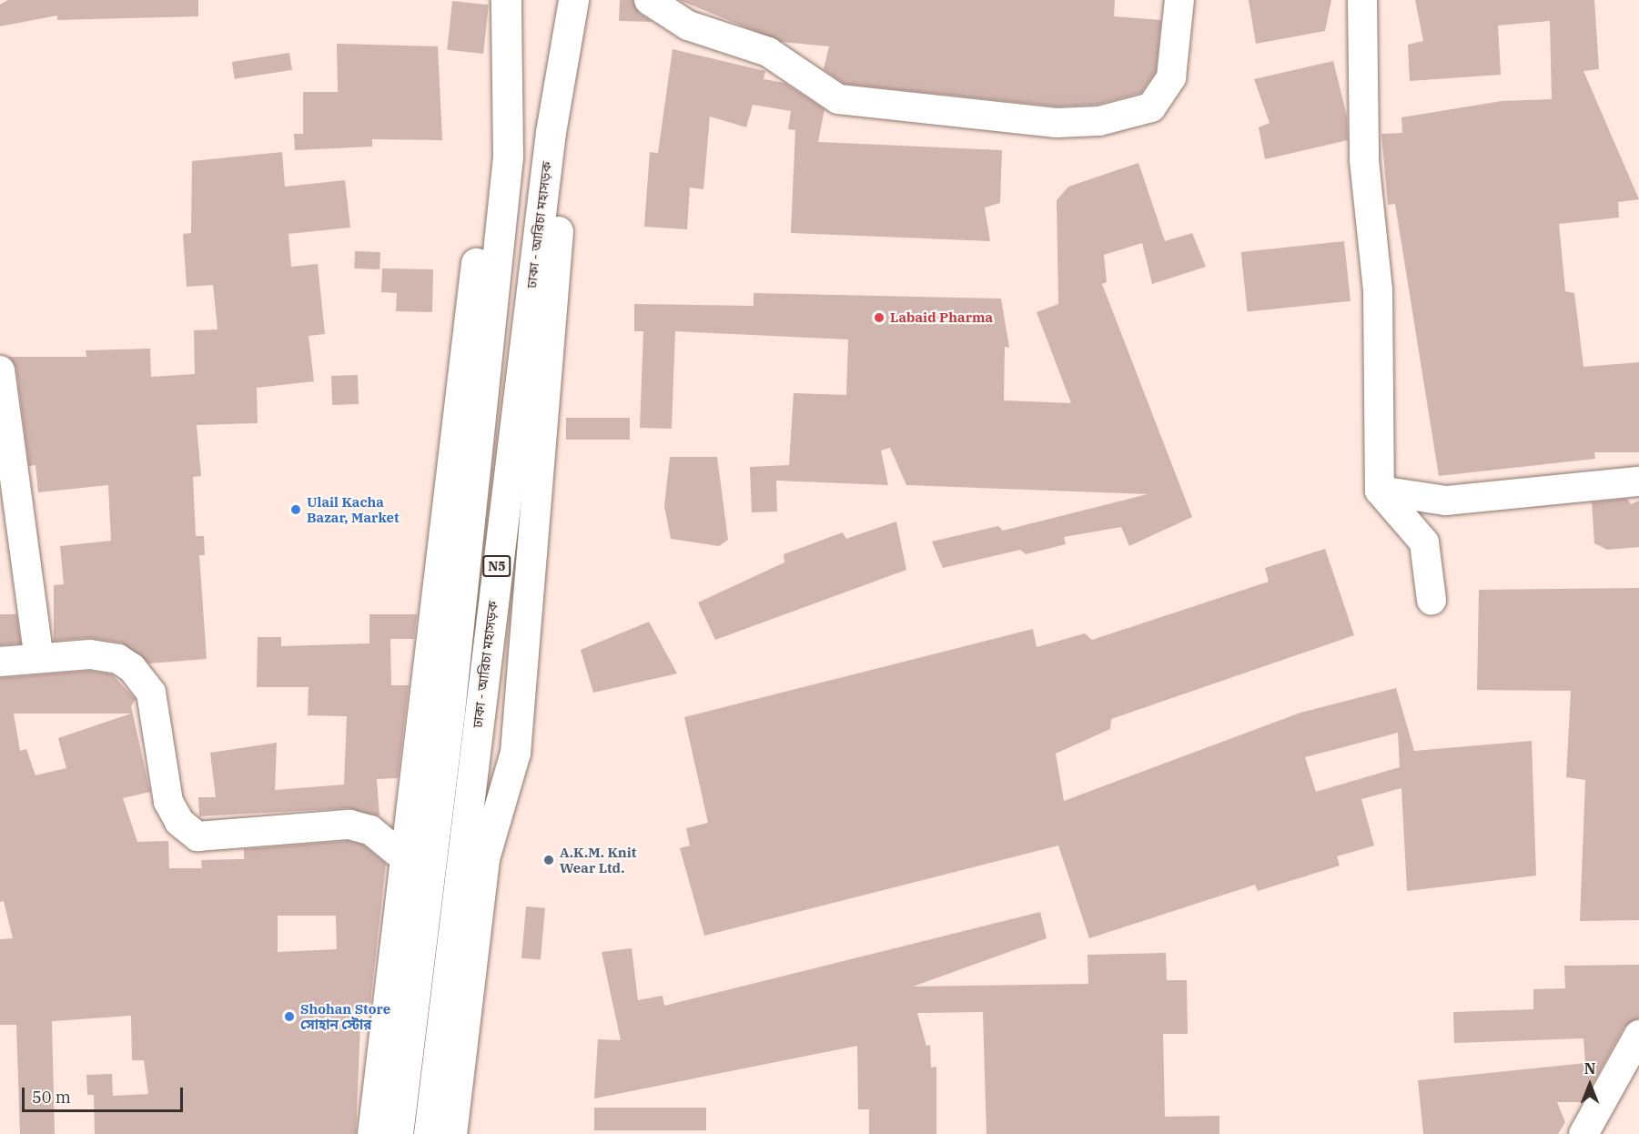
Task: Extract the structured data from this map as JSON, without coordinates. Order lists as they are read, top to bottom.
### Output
{
  "streets": {
    "highway": ["ঢাকা - আরিচা মহাসড়ক", "N5"]
  },
  "places": [
    "Labaid Pharma",
    "Ulail Kacha Bazar, Market",
    "A.K.M. Knit Wear Ltd.",
    "Shohan Store সোহান স্টোর"
  ],
  "scale_bar": "50 m",
  "north": "top"
}
